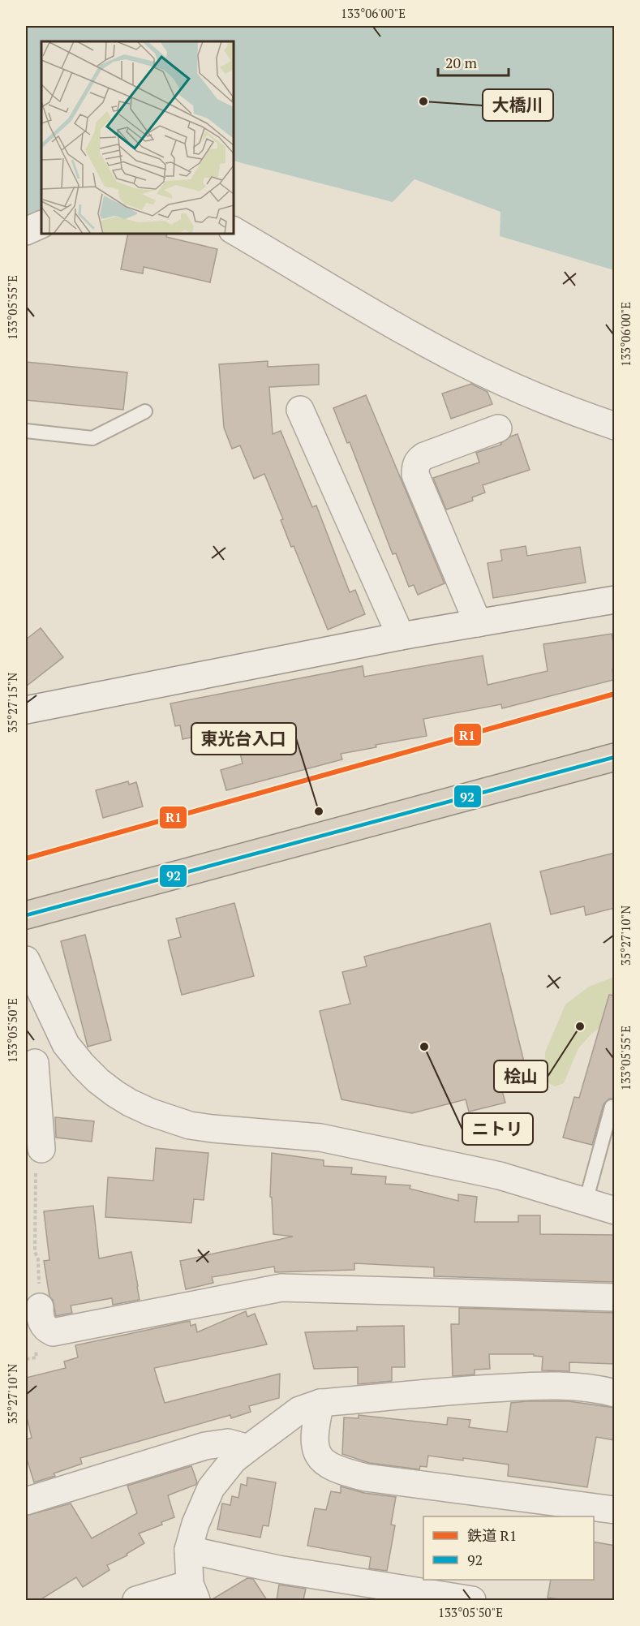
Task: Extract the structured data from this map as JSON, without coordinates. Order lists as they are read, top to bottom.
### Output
{
  "places": [
    "大橋川",
    "東光台入口",
    "桧山",
    "ニトリ"
  ],
  "lines": ["rail line R1", "transit line 92"],
  "legend": ["鉄道 R1", "92"],
  "scale_bar": "20 m",
  "coordinates": [
    "133°06'00\"E",
    "133°05'55\"E",
    "35°27'15\"N",
    "35°27'10\"N",
    "133°05'50\"E"
  ]
}
